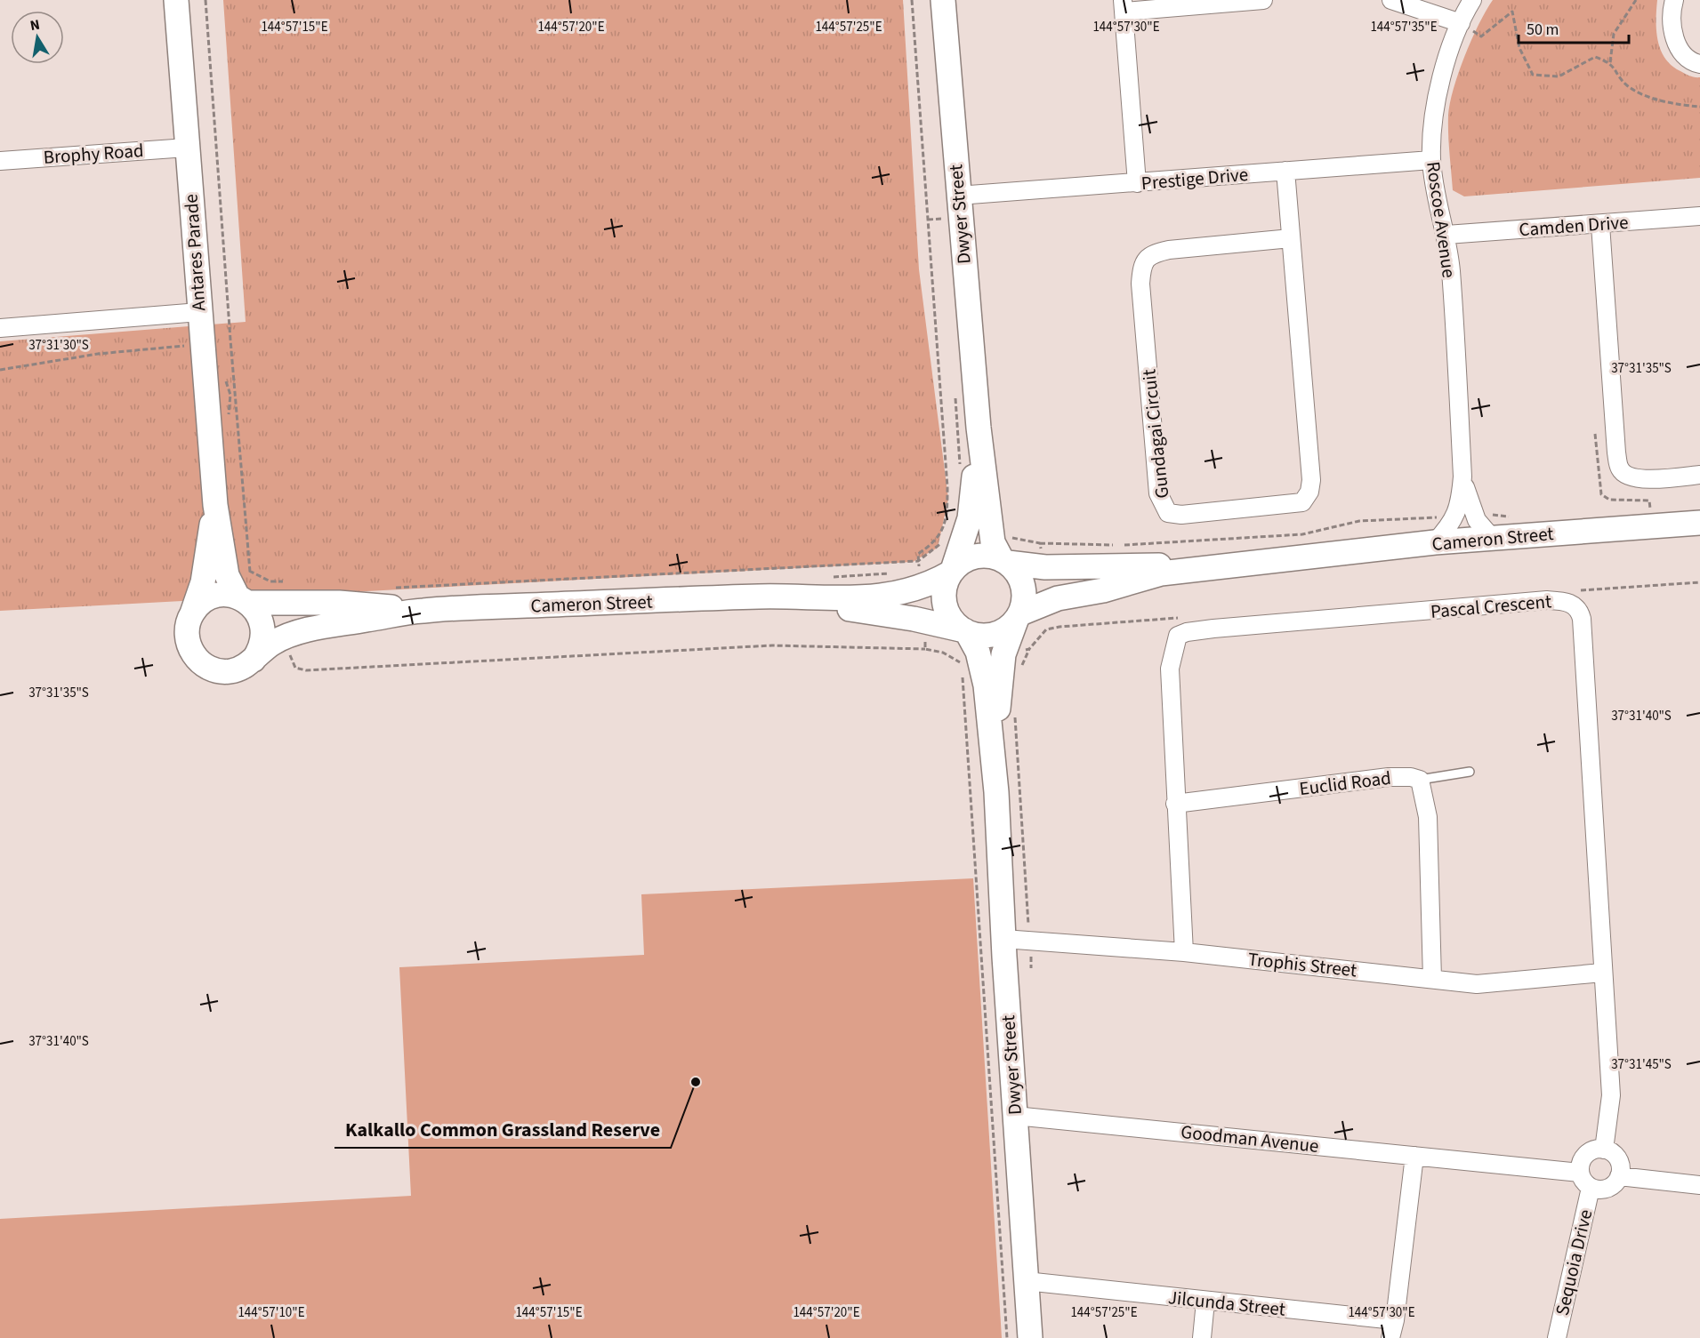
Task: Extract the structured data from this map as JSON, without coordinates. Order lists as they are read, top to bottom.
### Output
{
  "streets": {
    "street": [
      "Brophy Road",
      "Prestige Drive",
      "Dwyer Street",
      "Roscoe Avenue",
      "Camden Drive",
      "Antares Parade",
      "Gundagai Circuit",
      "Cameron Street",
      "Pascal Crescent",
      "Euclid Road",
      "Trophis Street",
      "Goodman Avenue",
      "Sequoia Drive",
      "Jilcunda Street"
    ]
  },
  "crossings": [
    ["Brophy Road", "Antares Parade"],
    ["Prestige Drive", "Dwyer Street"],
    ["Prestige Drive", "Roscoe Avenue"],
    ["Prestige Drive", "Gundagai Circuit"],
    ["Dwyer Street", "Cameron Street"],
    ["Dwyer Street", "Trophis Street"],
    ["Dwyer Street", "Goodman Avenue"],
    ["Dwyer Street", "Jilcunda Street"],
    ["Roscoe Avenue", "Camden Drive"],
    ["Antares Parade", "Cameron Street"],
    ["Pascal Crescent", "Euclid Road"],
    ["Pascal Crescent", "Trophis Street"],
    ["Pascal Crescent", "Goodman Avenue"],
    ["Pascal Crescent", "Sequoia Drive"],
    ["Goodman Avenue", "Sequoia Drive"]
  ],
  "places": ["Kalkallo Common Grassland Reserve"],
  "scale_bar": "50 m",
  "north": "top",
  "coordinates": [
    "144°57'15\"E",
    "144°57'20\"E",
    "144°57'25\"E",
    "144°57'30\"E",
    "144°57'35\"E",
    "37°31'30\"S",
    "37°31'35\"S",
    "37°31'40\"S",
    "37°31'45\"S",
    "144°57'10\"E"
  ]
}
